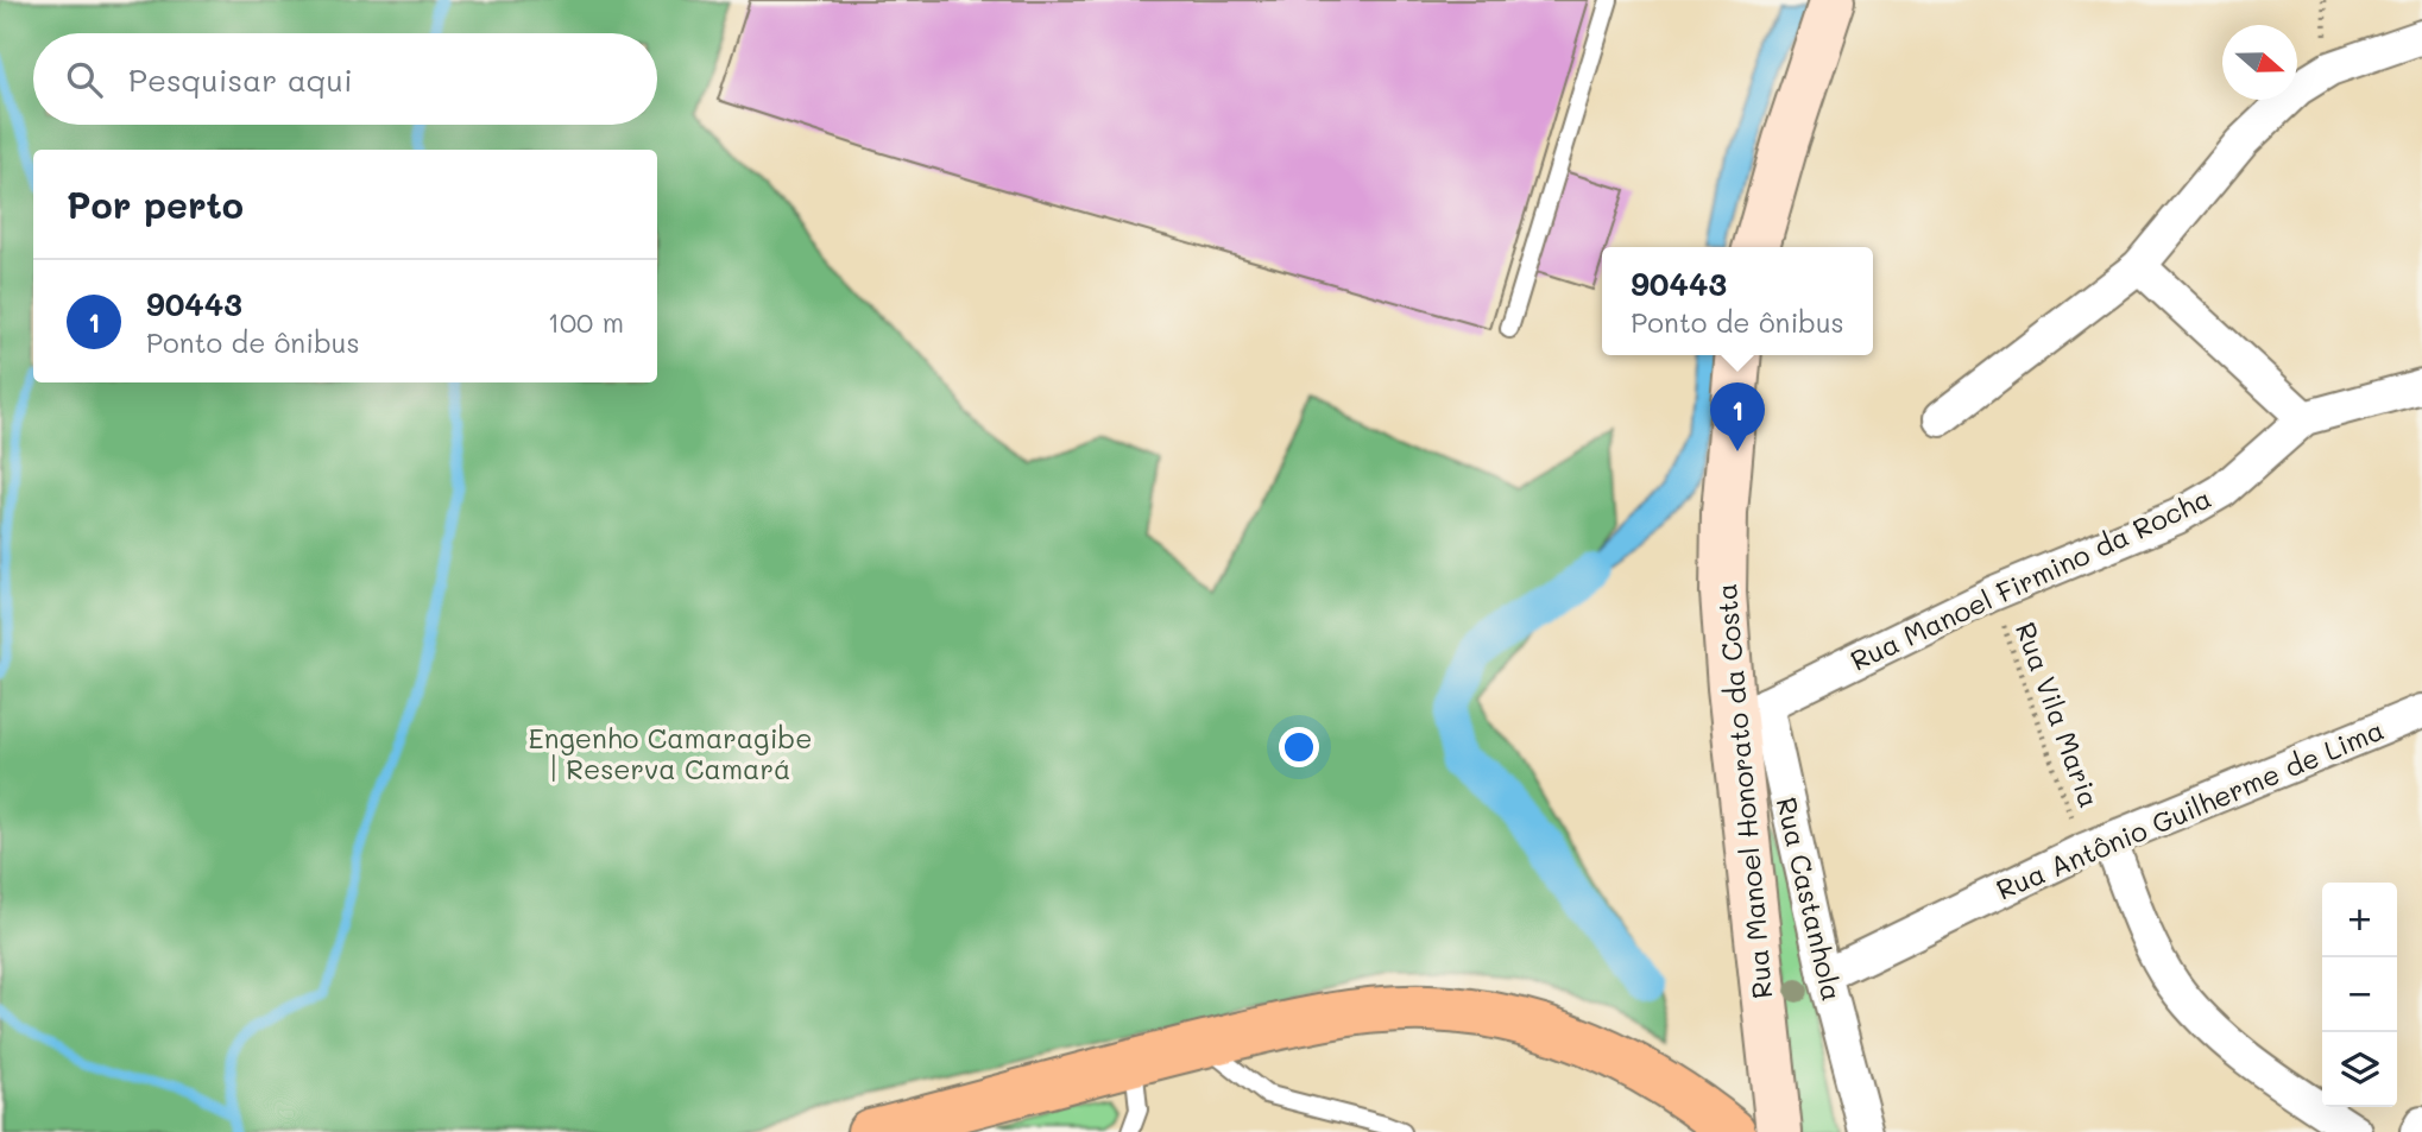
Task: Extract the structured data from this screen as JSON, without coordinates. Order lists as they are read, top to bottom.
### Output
{
  "streets": {
    "street": [
      "Rua Manoel Firmino da Rocha",
      "Rua Manoel Honorato da Costa",
      "Rua Antônio Guilherme de Lima",
      "Rua Castanhola"
    ],
    "path": ["Rua Vila Maria"]
  },
  "crossings": [
    ["Rua Manoel Firmino da Rocha", "Rua Vila Maria"],
    ["Rua Manoel Firmino da Rocha", "Rua Manoel Honorato da Costa"],
    ["Rua Manoel Firmino da Rocha", "Rua Castanhola"],
    ["Rua Vila Maria", "Rua Antônio Guilherme de Lima"],
    ["Rua Manoel Honorato da Costa", "Rua Castanhola"],
    ["Rua Antônio Guilherme de Lima", "Rua Castanhola"]
  ],
  "parks": ["Engenho Camaragibe | Reserva Camará"],
  "north": "right",
  "page": {
    "search": "Pesquisar aqui",
    "heading": "Por perto",
    "popup": ["90443", "Ponto de ônibus"],
    "list": [
      {
        "mark": "1",
        "name": "90443",
        "note": "Ponto de ônibus",
        "value": "100 m"
      }
    ],
    "pins": "1",
    "map_buttons": ["+", "−"]
  }
}
